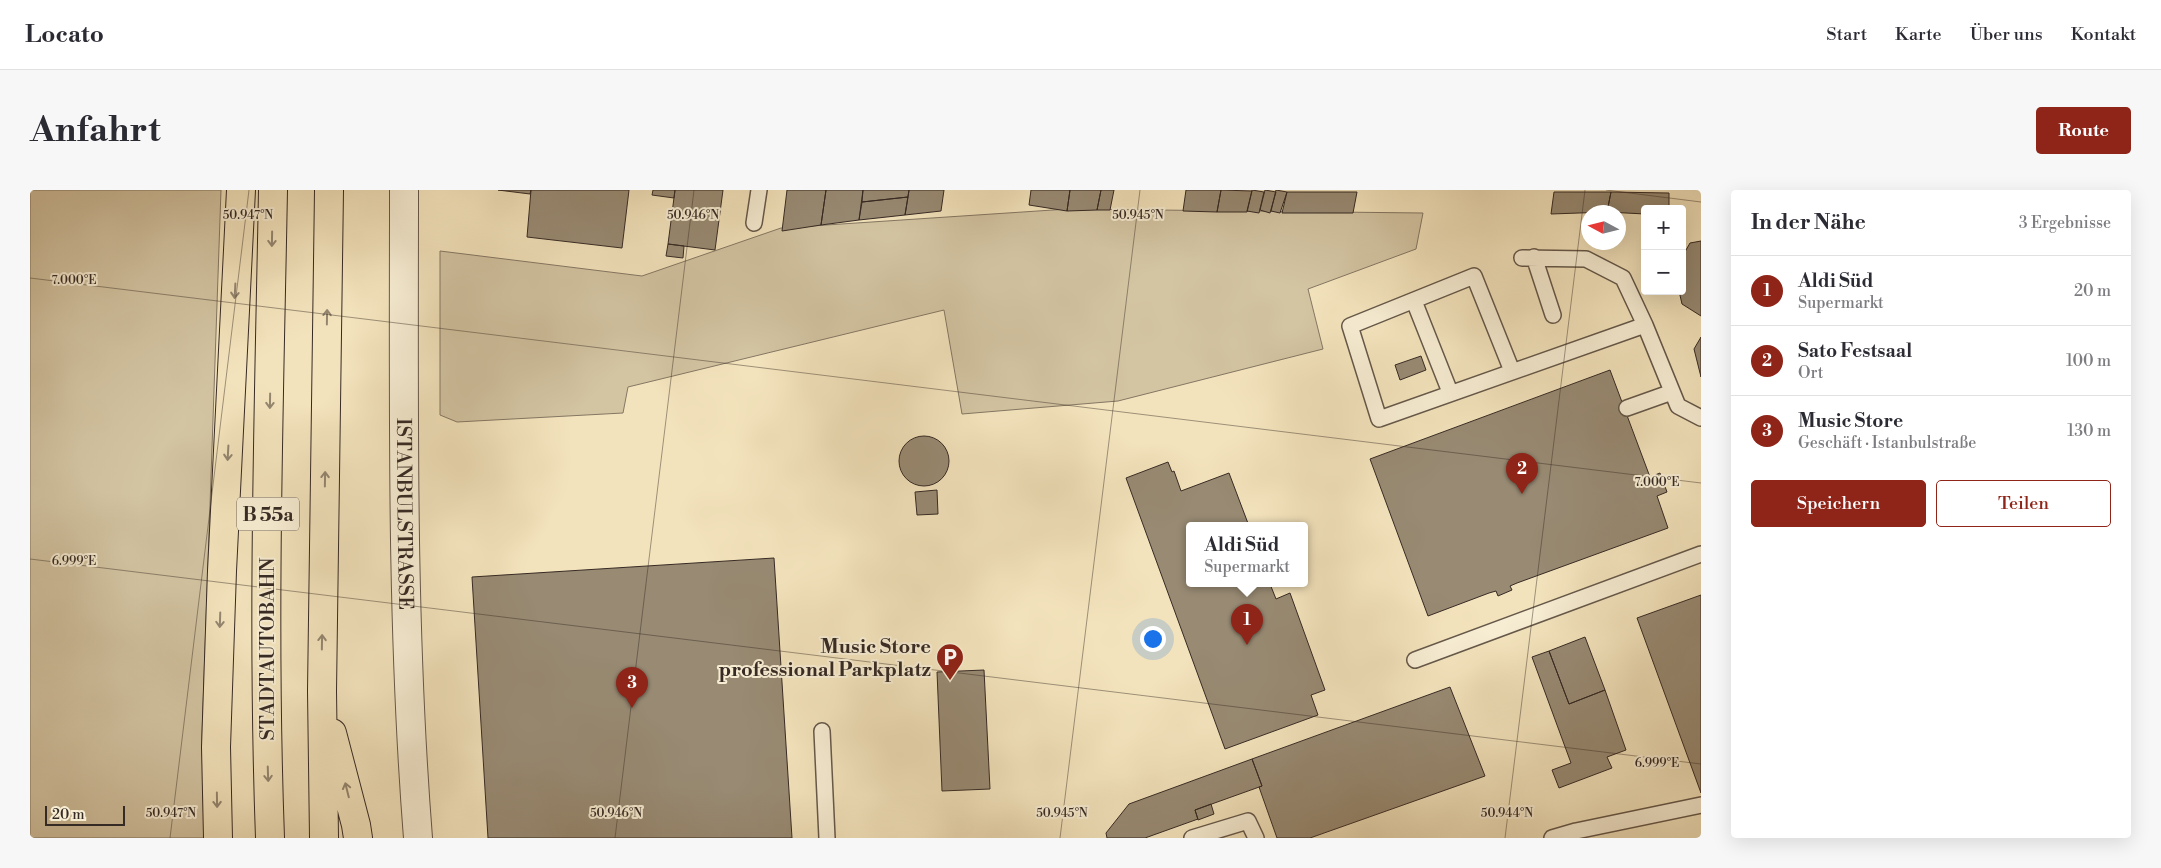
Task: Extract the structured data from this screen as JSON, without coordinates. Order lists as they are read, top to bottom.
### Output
{
  "streets": {
    "highway": ["B 55a", "STADTAUTOBAHN"],
    "street": ["ISTANBULSTRASSE"]
  },
  "places": {
    "parking": ["Music Store professional Parkplatz"]
  },
  "scale_bar": "20 m",
  "north": "left",
  "page": {
    "header": "Locato",
    "nav": [
      "Start",
      "Karte",
      "Über uns",
      "Kontakt"
    ],
    "buttons": [
      "Route",
      ["Speichern", "Teilen"]
    ],
    "title": "Anfahrt",
    "heading": ["In der Nähe", "3 Ergebnisse"],
    "map_buttons": ["+", "−"],
    "list": [
      {
        "mark": "1",
        "name": "Aldi Süd",
        "note": "Supermarkt",
        "value": "20 m"
      },
      {
        "mark": "2",
        "name": "Sato Festsaal",
        "note": "Ort",
        "value": "100 m"
      },
      {
        "mark": "3",
        "name": "Music Store",
        "note": "Geschäft · Istanbulstraße",
        "value": "130 m"
      }
    ],
    "pins": ["2", "1", "3"],
    "popup": ["Aldi Süd", "Supermarkt"],
    "scale": "20 m"
  },
  "coordinates": [
    "50.947°N",
    "50.946°N",
    "50.945°N",
    "7.000°E",
    "6.999°E",
    "50.944°N"
  ]
}
